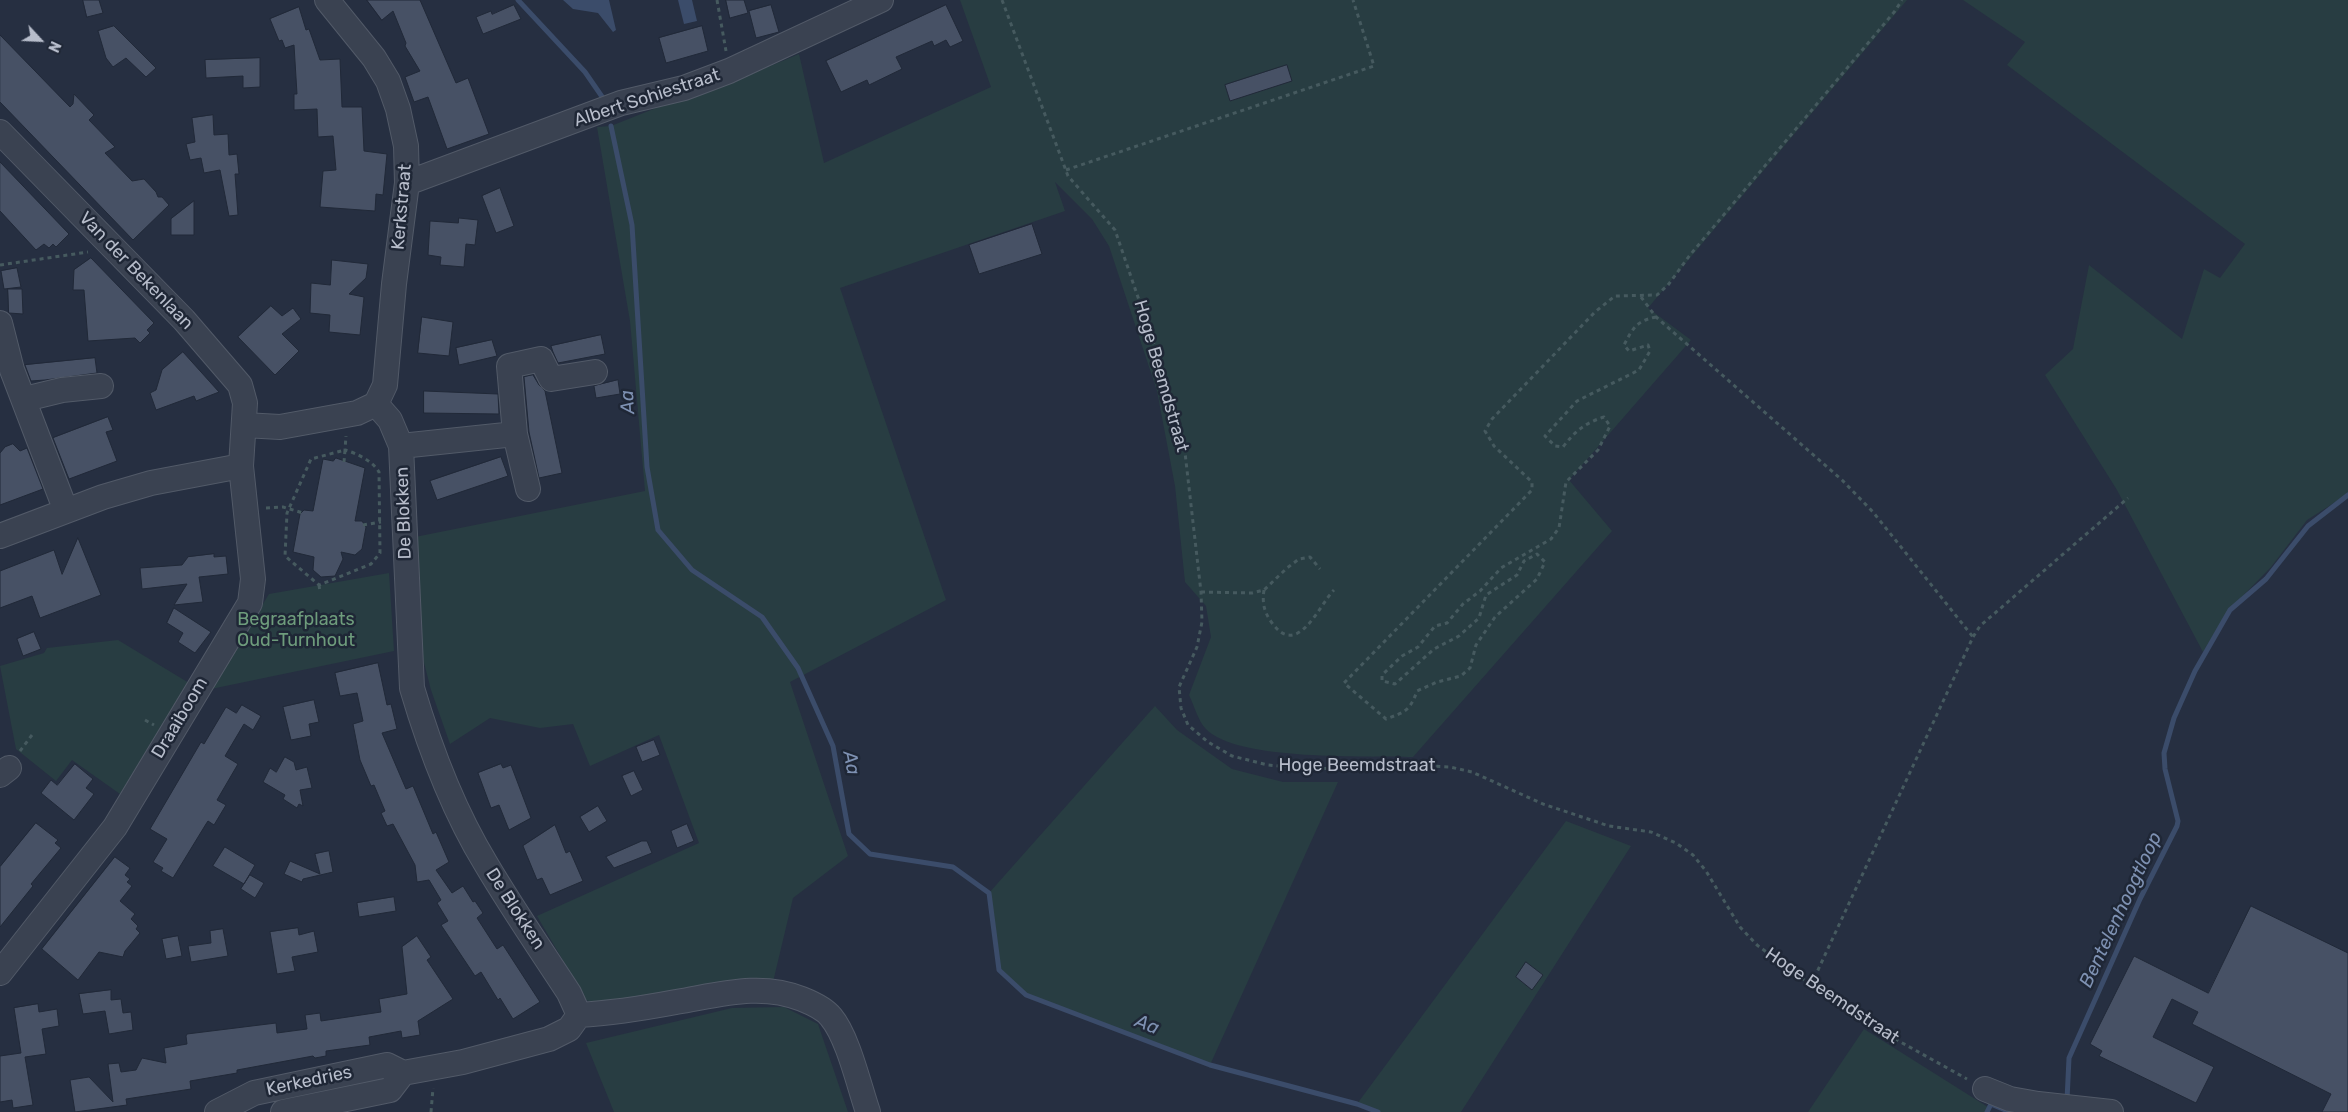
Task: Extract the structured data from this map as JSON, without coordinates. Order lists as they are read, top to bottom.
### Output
{
  "streets": {
    "street": [
      "Albert Sohiestraat",
      "Kerkstraat",
      "Van der Bekenlaan",
      "De Blokken",
      "Draaiboom",
      "Kerkedries"
    ],
    "path": ["Hoge Beemdstraat"]
  },
  "crossings": [
    ["Albert Sohiestraat", "Kerkstraat"],
    ["Van der Bekenlaan", "Draaiboom"],
    ["De Blokken", "Kerkedries"]
  ],
  "water": ["Aa", "Bentelenhoogtloop"],
  "parks": ["Begraafplaats Oud-Turnhout"],
  "north": "bottom right"
}
